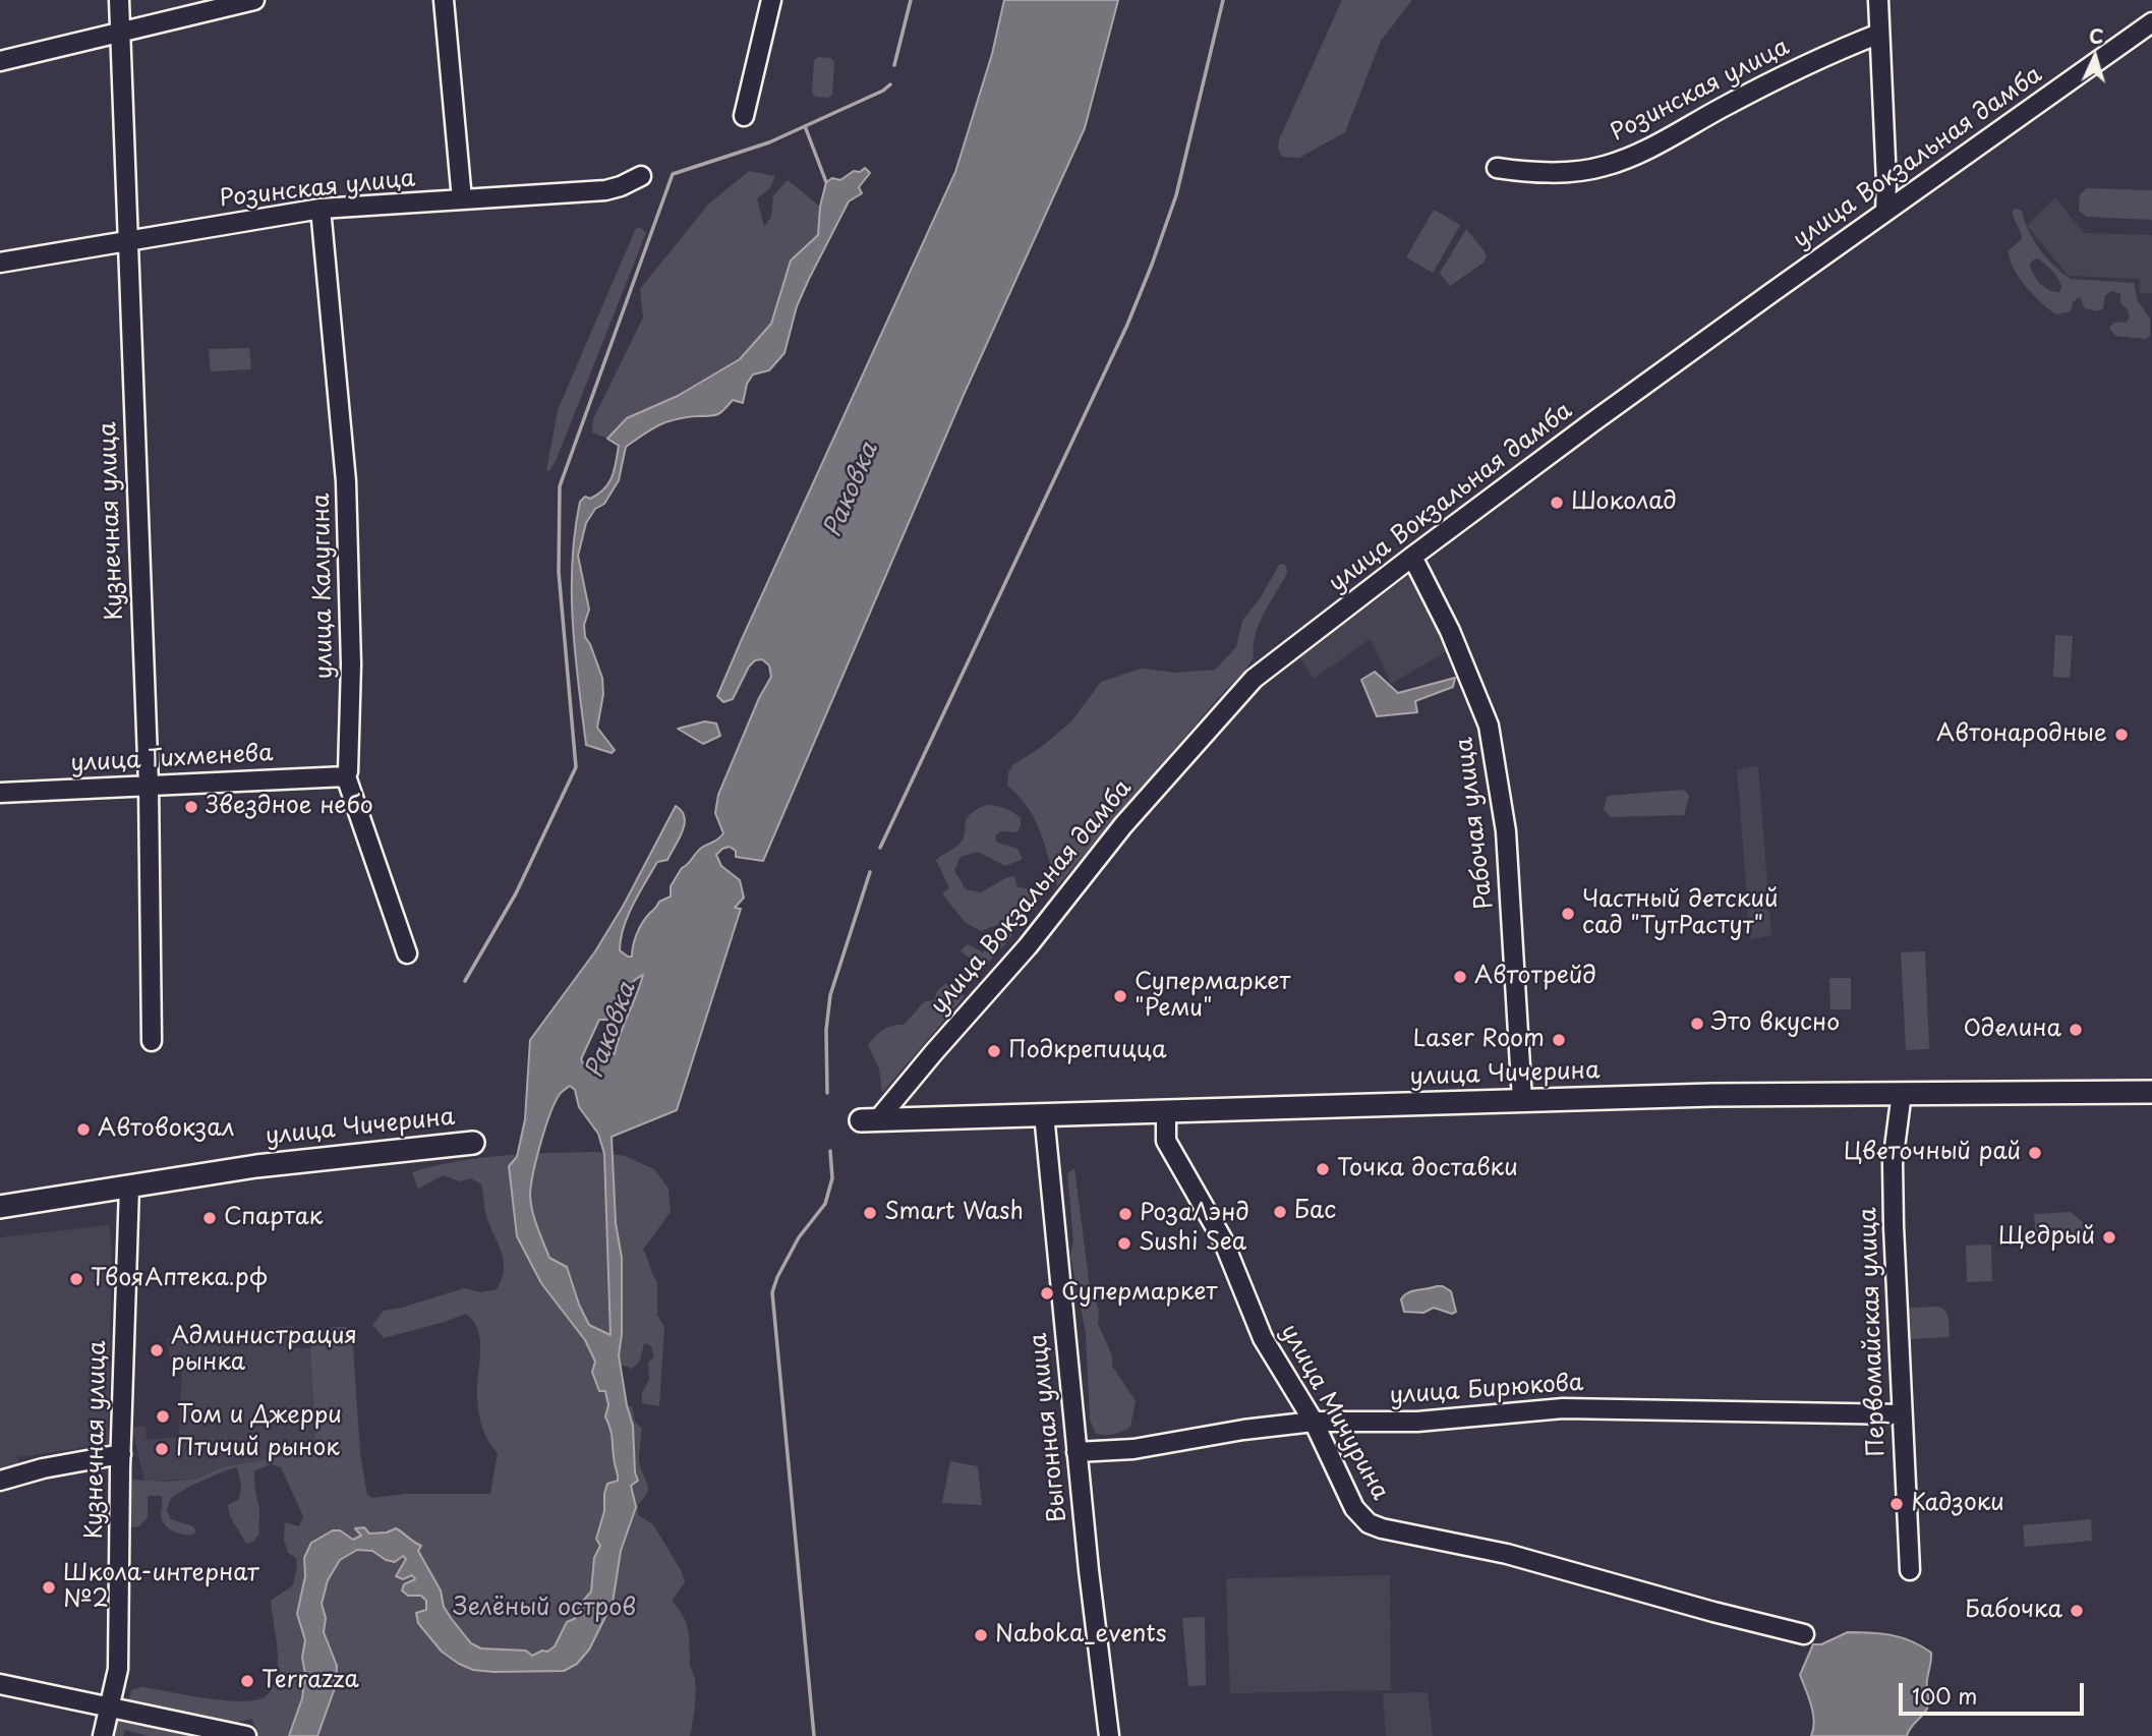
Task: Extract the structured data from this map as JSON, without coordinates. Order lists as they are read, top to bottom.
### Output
{
  "streets": {
    "main road": ["улица Чичерина"],
    "street": [
      "Розинская улица",
      "улица Вокзальная дамба",
      "Кузнечная улица",
      "улица Калугина",
      "улица Тихменева",
      "Рабочая улица",
      "Первомайская улица",
      "улица Бирюкова",
      "улица Мичурина",
      "Выгонная улица"
    ]
  },
  "crossings": [
    ["Розинская улица", "Кузнечная улица"],
    ["Розинская улица", "улица Калугина"],
    ["улица Вокзальная дамба", "Рабочая улица"],
    ["улица Вокзальная дамба", "улица Чичерина"],
    ["Кузнечная улица", "улица Тихменева"],
    ["Кузнечная улица", "улица Чичерина"],
    ["улица Калугина", "улица Тихменева"],
    ["Рабочая улица", "улица Чичерина"],
    ["улица Чичерина", "Первомайская улица"],
    ["улица Чичерина", "улица Мичурина"],
    ["улица Чичерина", "Выгонная улица"],
    ["Первомайская улица", "улица Бирюкова"],
    ["улица Бирюкова", "улица Мичурина"],
    ["улица Бирюкова", "Выгонная улица"]
  ],
  "water": ["Раковка"],
  "parks": ["Зелёный остров"],
  "places": [
    "Шоколад",
    "Автонародные",
    "Звездное небо",
    "Частный детский сад \"ТутРастут\"",
    "Автотрейд",
    "Супермаркет \"Реми\"",
    "Это вкусно",
    "Оделина",
    "Laser Room",
    "Подкрепицца",
    "Автовокзал",
    "Цветочный рай",
    "Точка доставки",
    "Бас",
    "Smart Wash",
    "РозаЛэнд",
    "Спартак",
    "Щедрый",
    "Sushi Sea",
    "ТвояАптека.рф",
    "Супермаркет",
    "Администрация рынка",
    "Том и Джерри",
    "Птичий рынок",
    "Кадзоки",
    "Школа-интернат №2",
    "Бабочка",
    "Naboka_events",
    "Terrazza"
  ],
  "scale_bar": "100 m",
  "north": "top"
}
